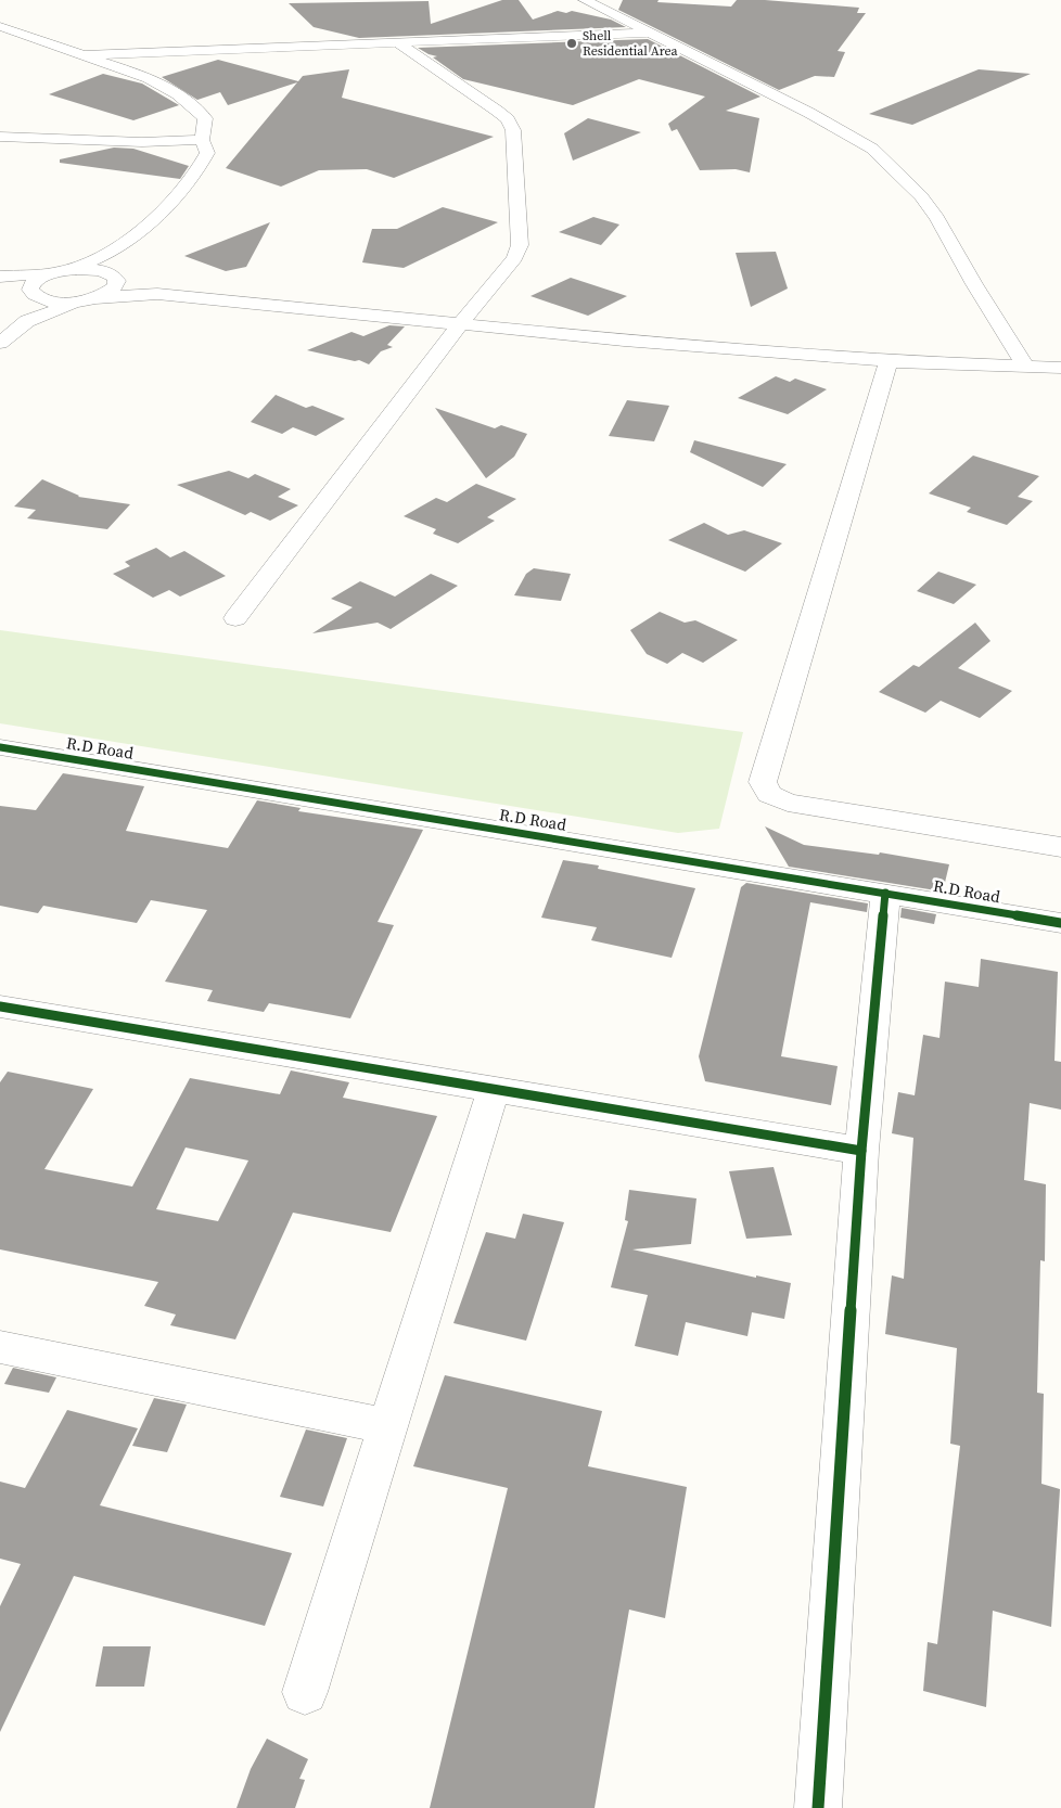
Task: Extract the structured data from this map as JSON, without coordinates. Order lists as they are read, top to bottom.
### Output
{
  "streets": {
    "street": ["R.D Road"]
  },
  "places": ["Shell Residential Area"]
}
